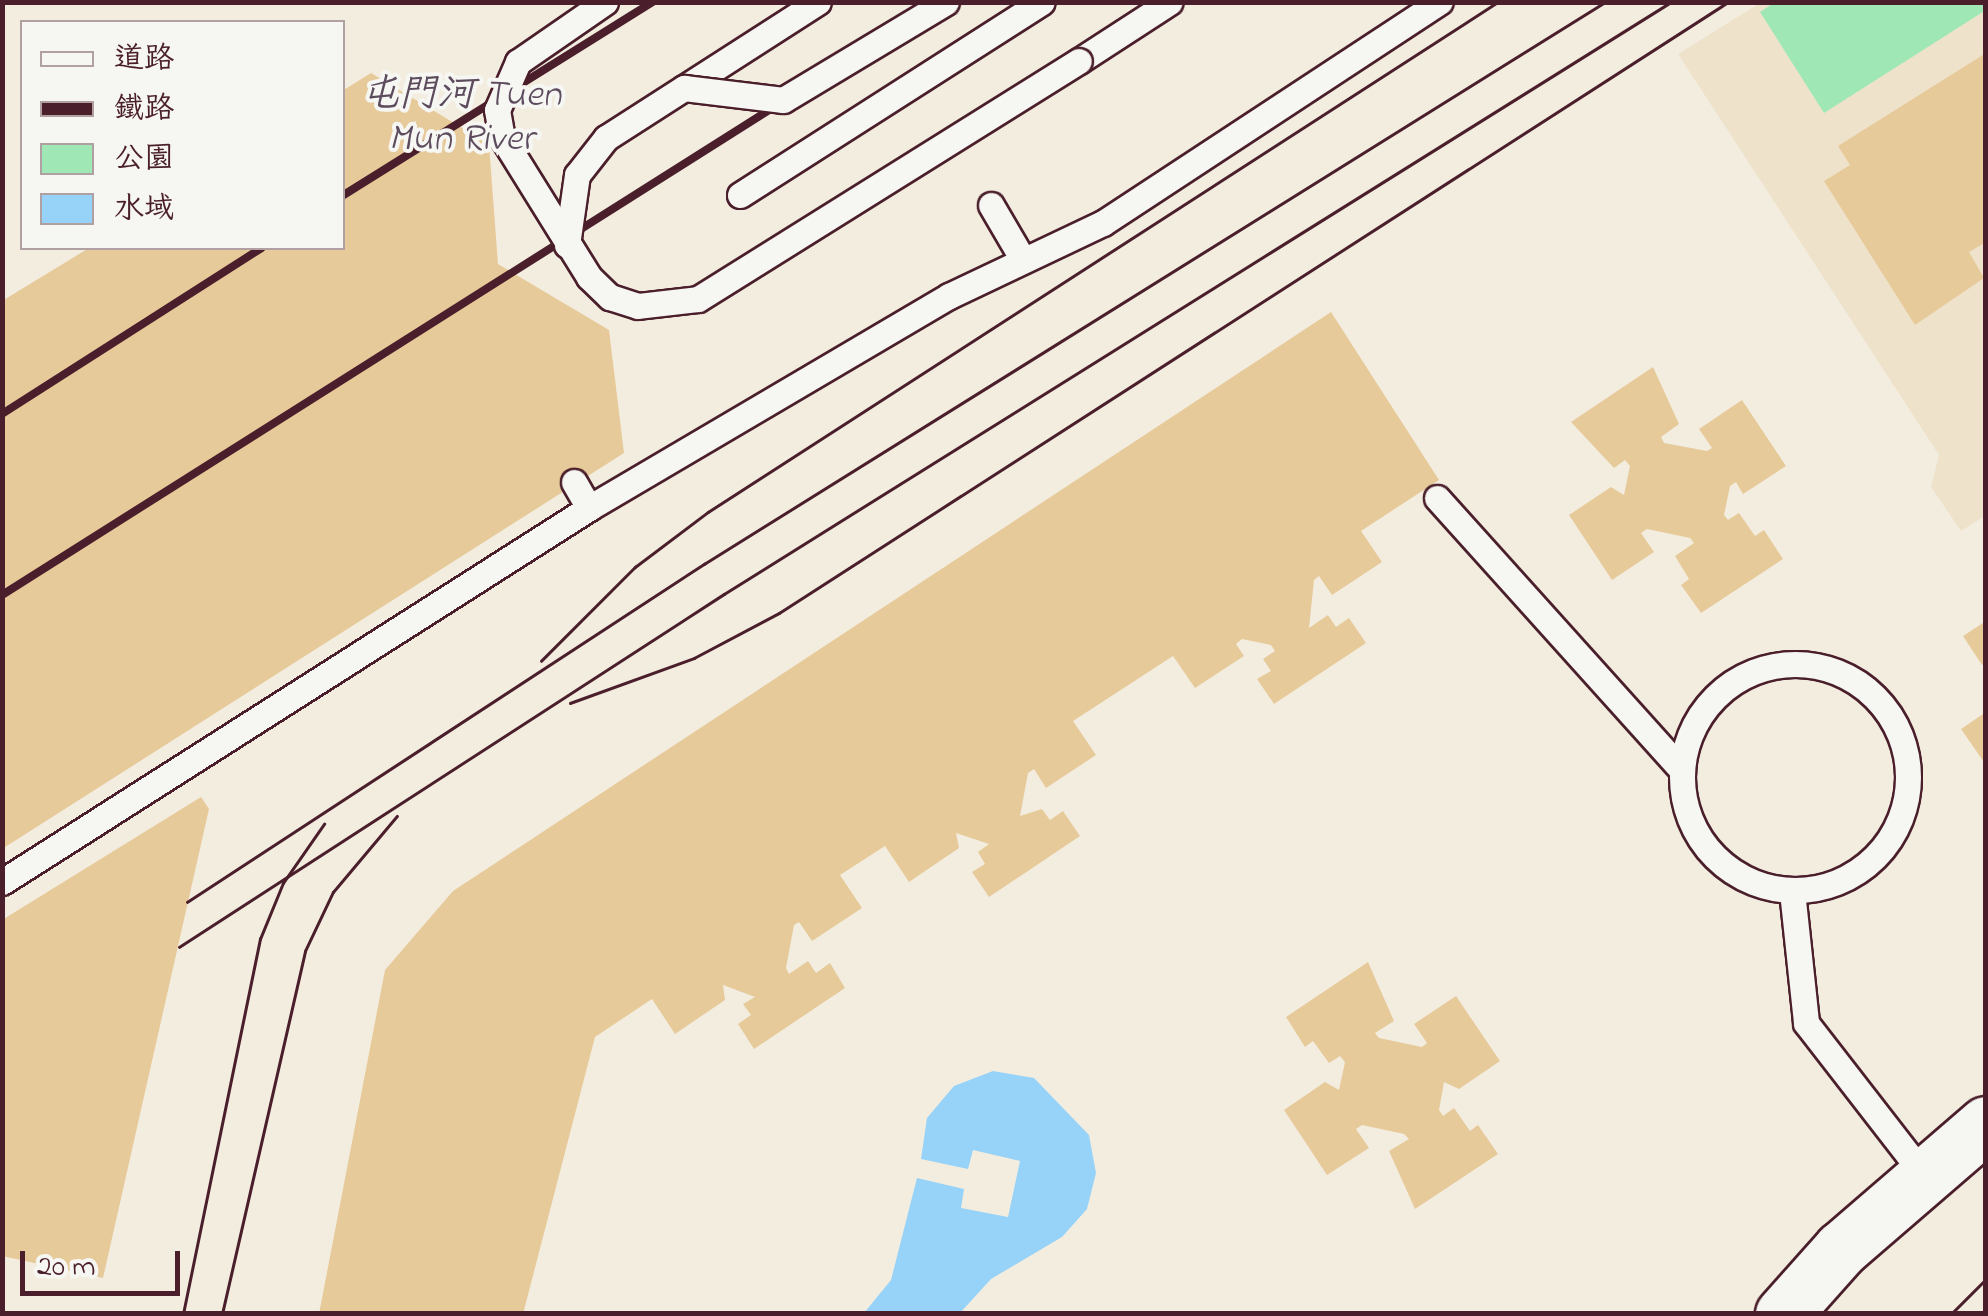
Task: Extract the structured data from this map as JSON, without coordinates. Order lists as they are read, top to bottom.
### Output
{
  "water": ["屯門河 Tuen Mun River"],
  "legend": [
    "道路",
    "鐵路",
    "公園",
    "水域"
  ],
  "scale_bar": "20 m"
}
